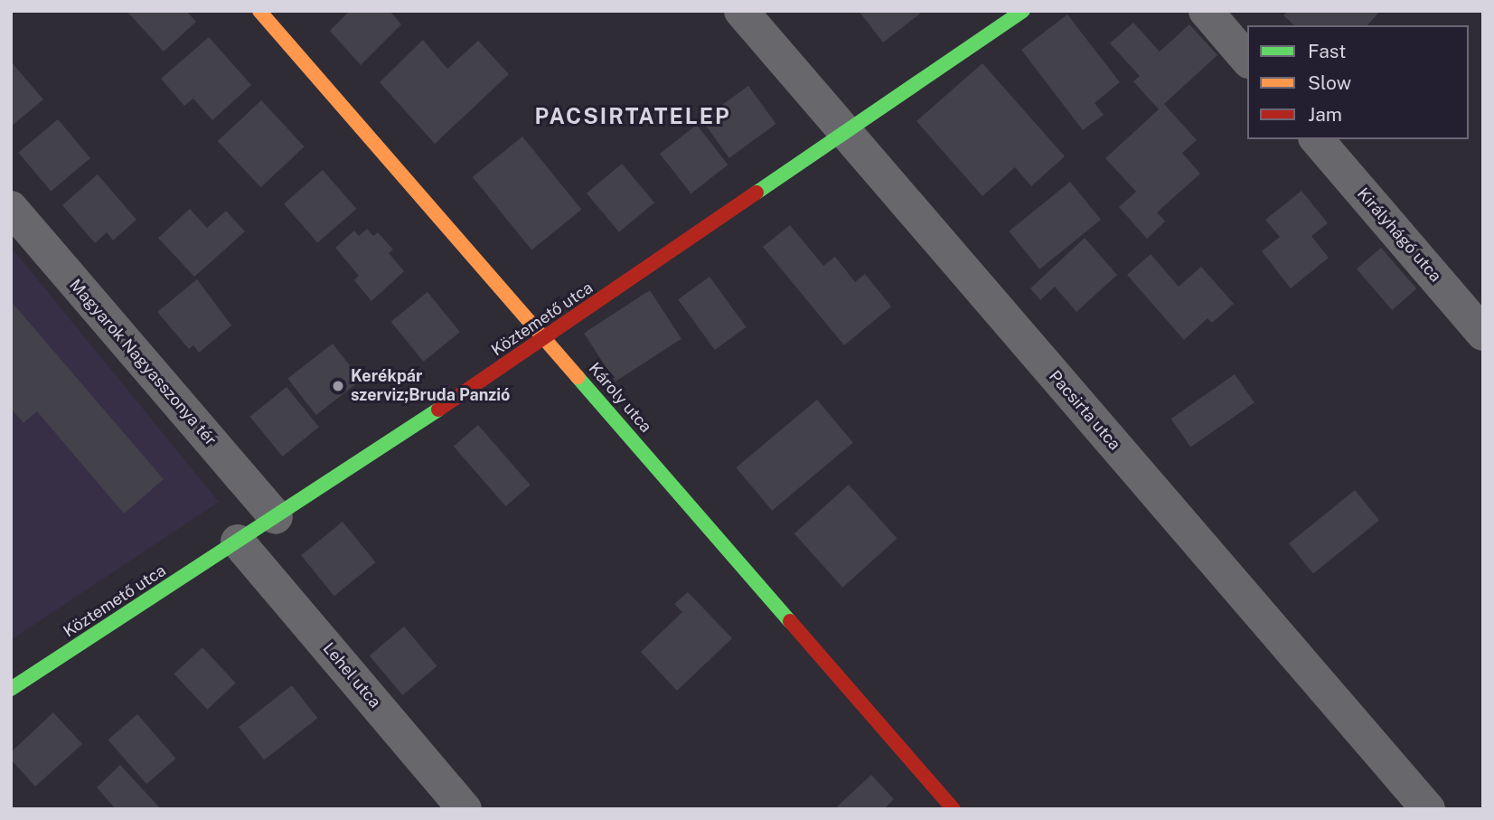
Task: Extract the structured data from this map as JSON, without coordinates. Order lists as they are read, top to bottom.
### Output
{
  "streets": {
    "street": [
      "Királyhágó utca",
      "Köztemető utca",
      "Magyarok Nagyasszonya tér",
      "Károly utca",
      "Pacsirta utca",
      "Lehel utca"
    ]
  },
  "crossings": [
    ["Köztemető utca", "Magyarok Nagyasszonya tér"],
    ["Köztemető utca", "Károly utca"],
    ["Köztemető utca", "Pacsirta utca"],
    ["Köztemető utca", "Lehel utca"]
  ],
  "districts": ["PACSIRTATELEP"],
  "places": ["Kerékpár szerviz;Bruda Panzió"],
  "legend": ["Fast", "Slow", "Jam"]
}
